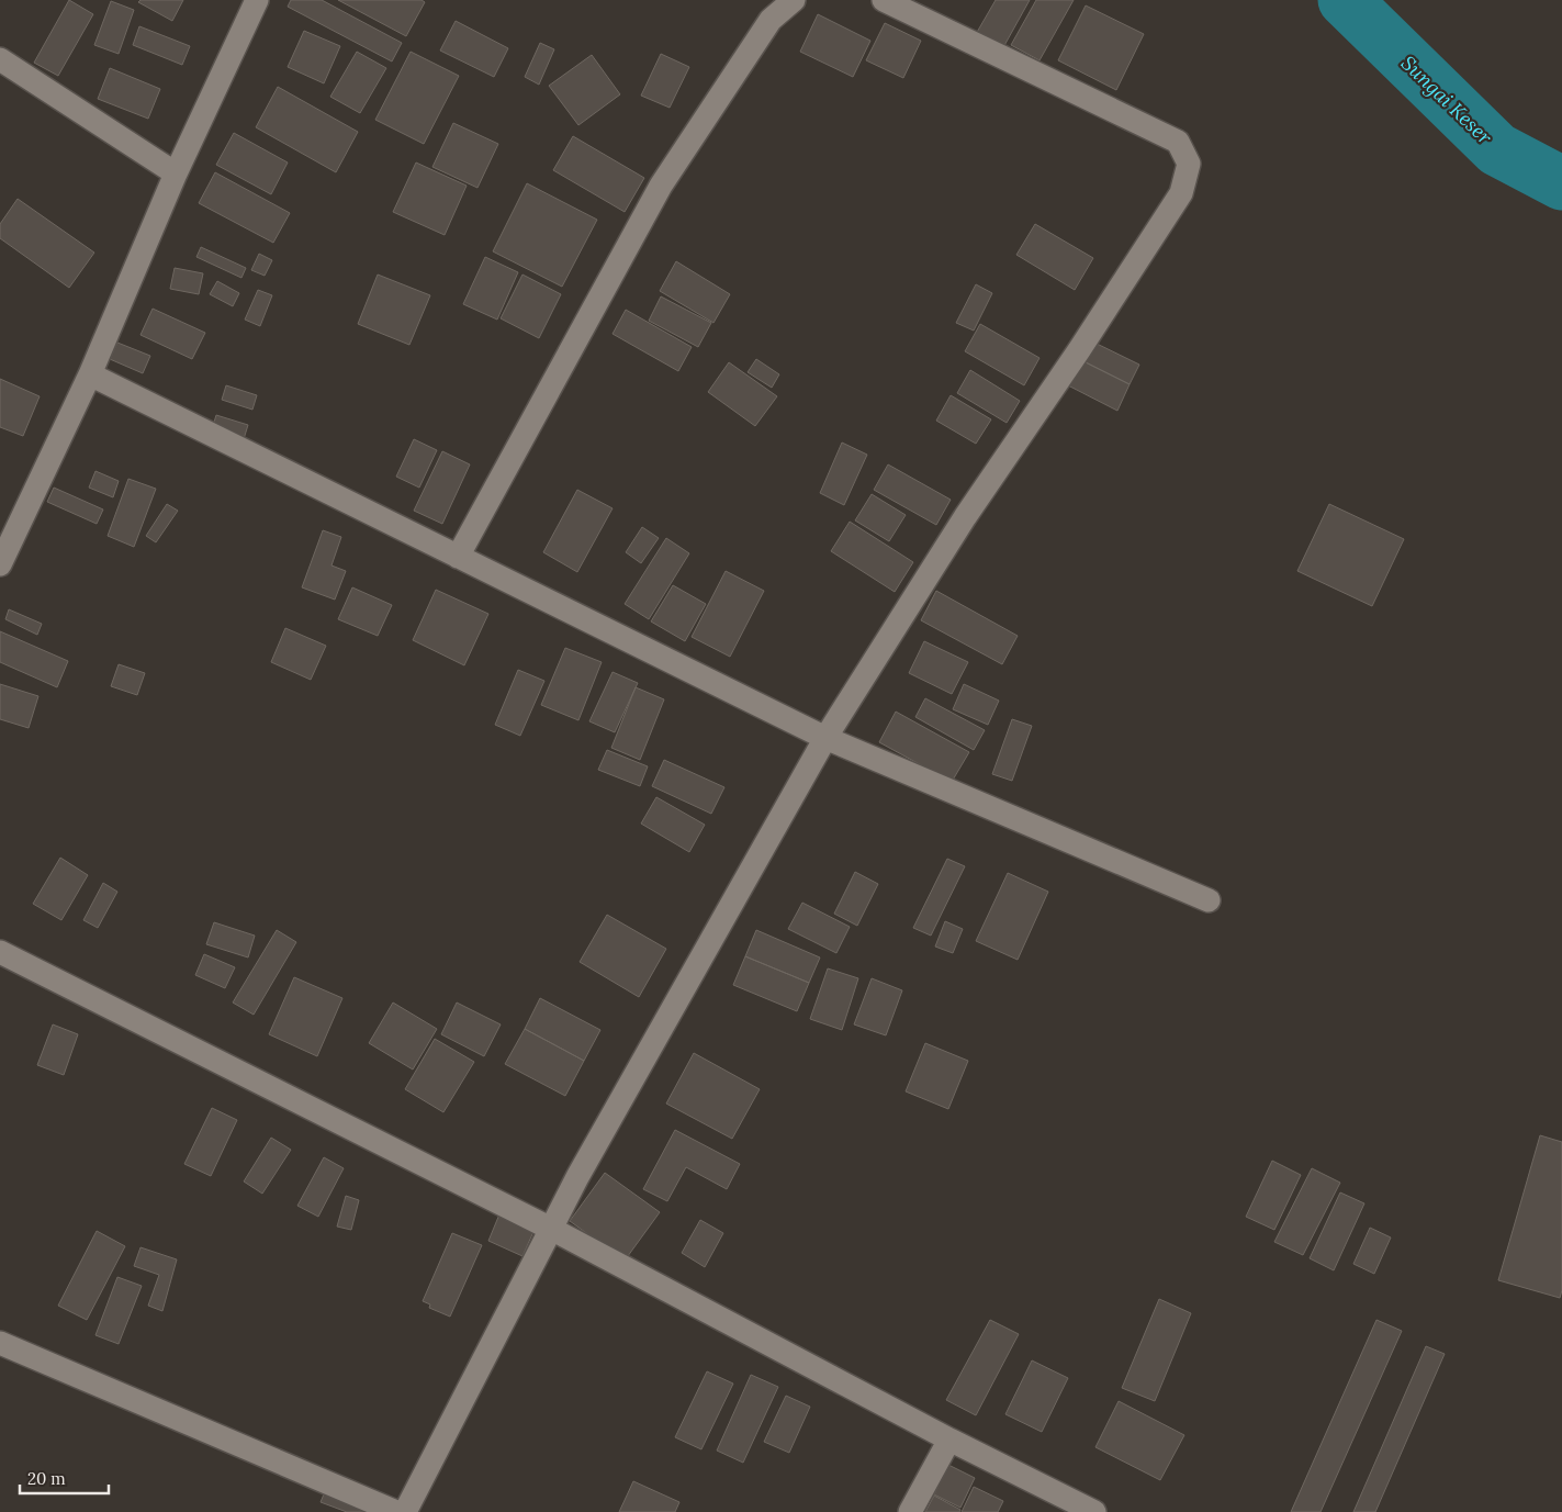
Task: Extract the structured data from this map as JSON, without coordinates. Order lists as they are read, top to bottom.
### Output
{
  "water": ["Sungai Keser"],
  "scale_bar": "20 m"
}
